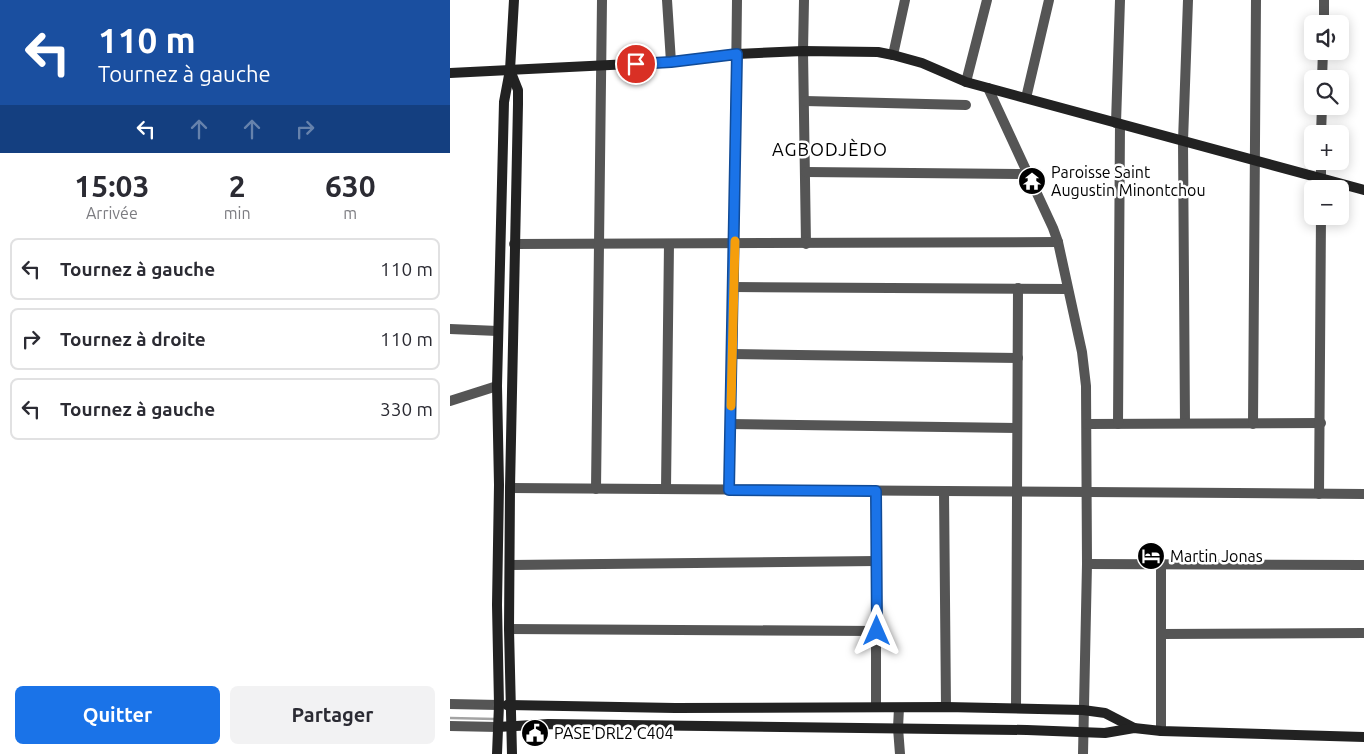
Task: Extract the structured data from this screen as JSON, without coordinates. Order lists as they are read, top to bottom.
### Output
{
  "districts": ["AGBODJÈDO"],
  "places": {
    "temple": ["Paroisse Saint Augustin Minontchou"],
    "hotel": ["Martin Jonas"],
    "public building": ["PASE DRL2 C404"]
  },
  "page": {
    "turn": ["110 m", "Tournez à gauche"],
    "map_buttons": ["+", "−"],
    "eta": [
      "15:03",
      "Arrivée",
      "2",
      "min",
      "630",
      "m"
    ],
    "list": [
      {
        "name": "Tournez à gauche",
        "value": "110 m"
      },
      {
        "name": "Tournez à droite",
        "value": "110 m"
      },
      {
        "name": "Tournez à gauche",
        "value": "330 m"
      }
    ],
    "buttons": ["Quitter", "Partager"]
  }
}
